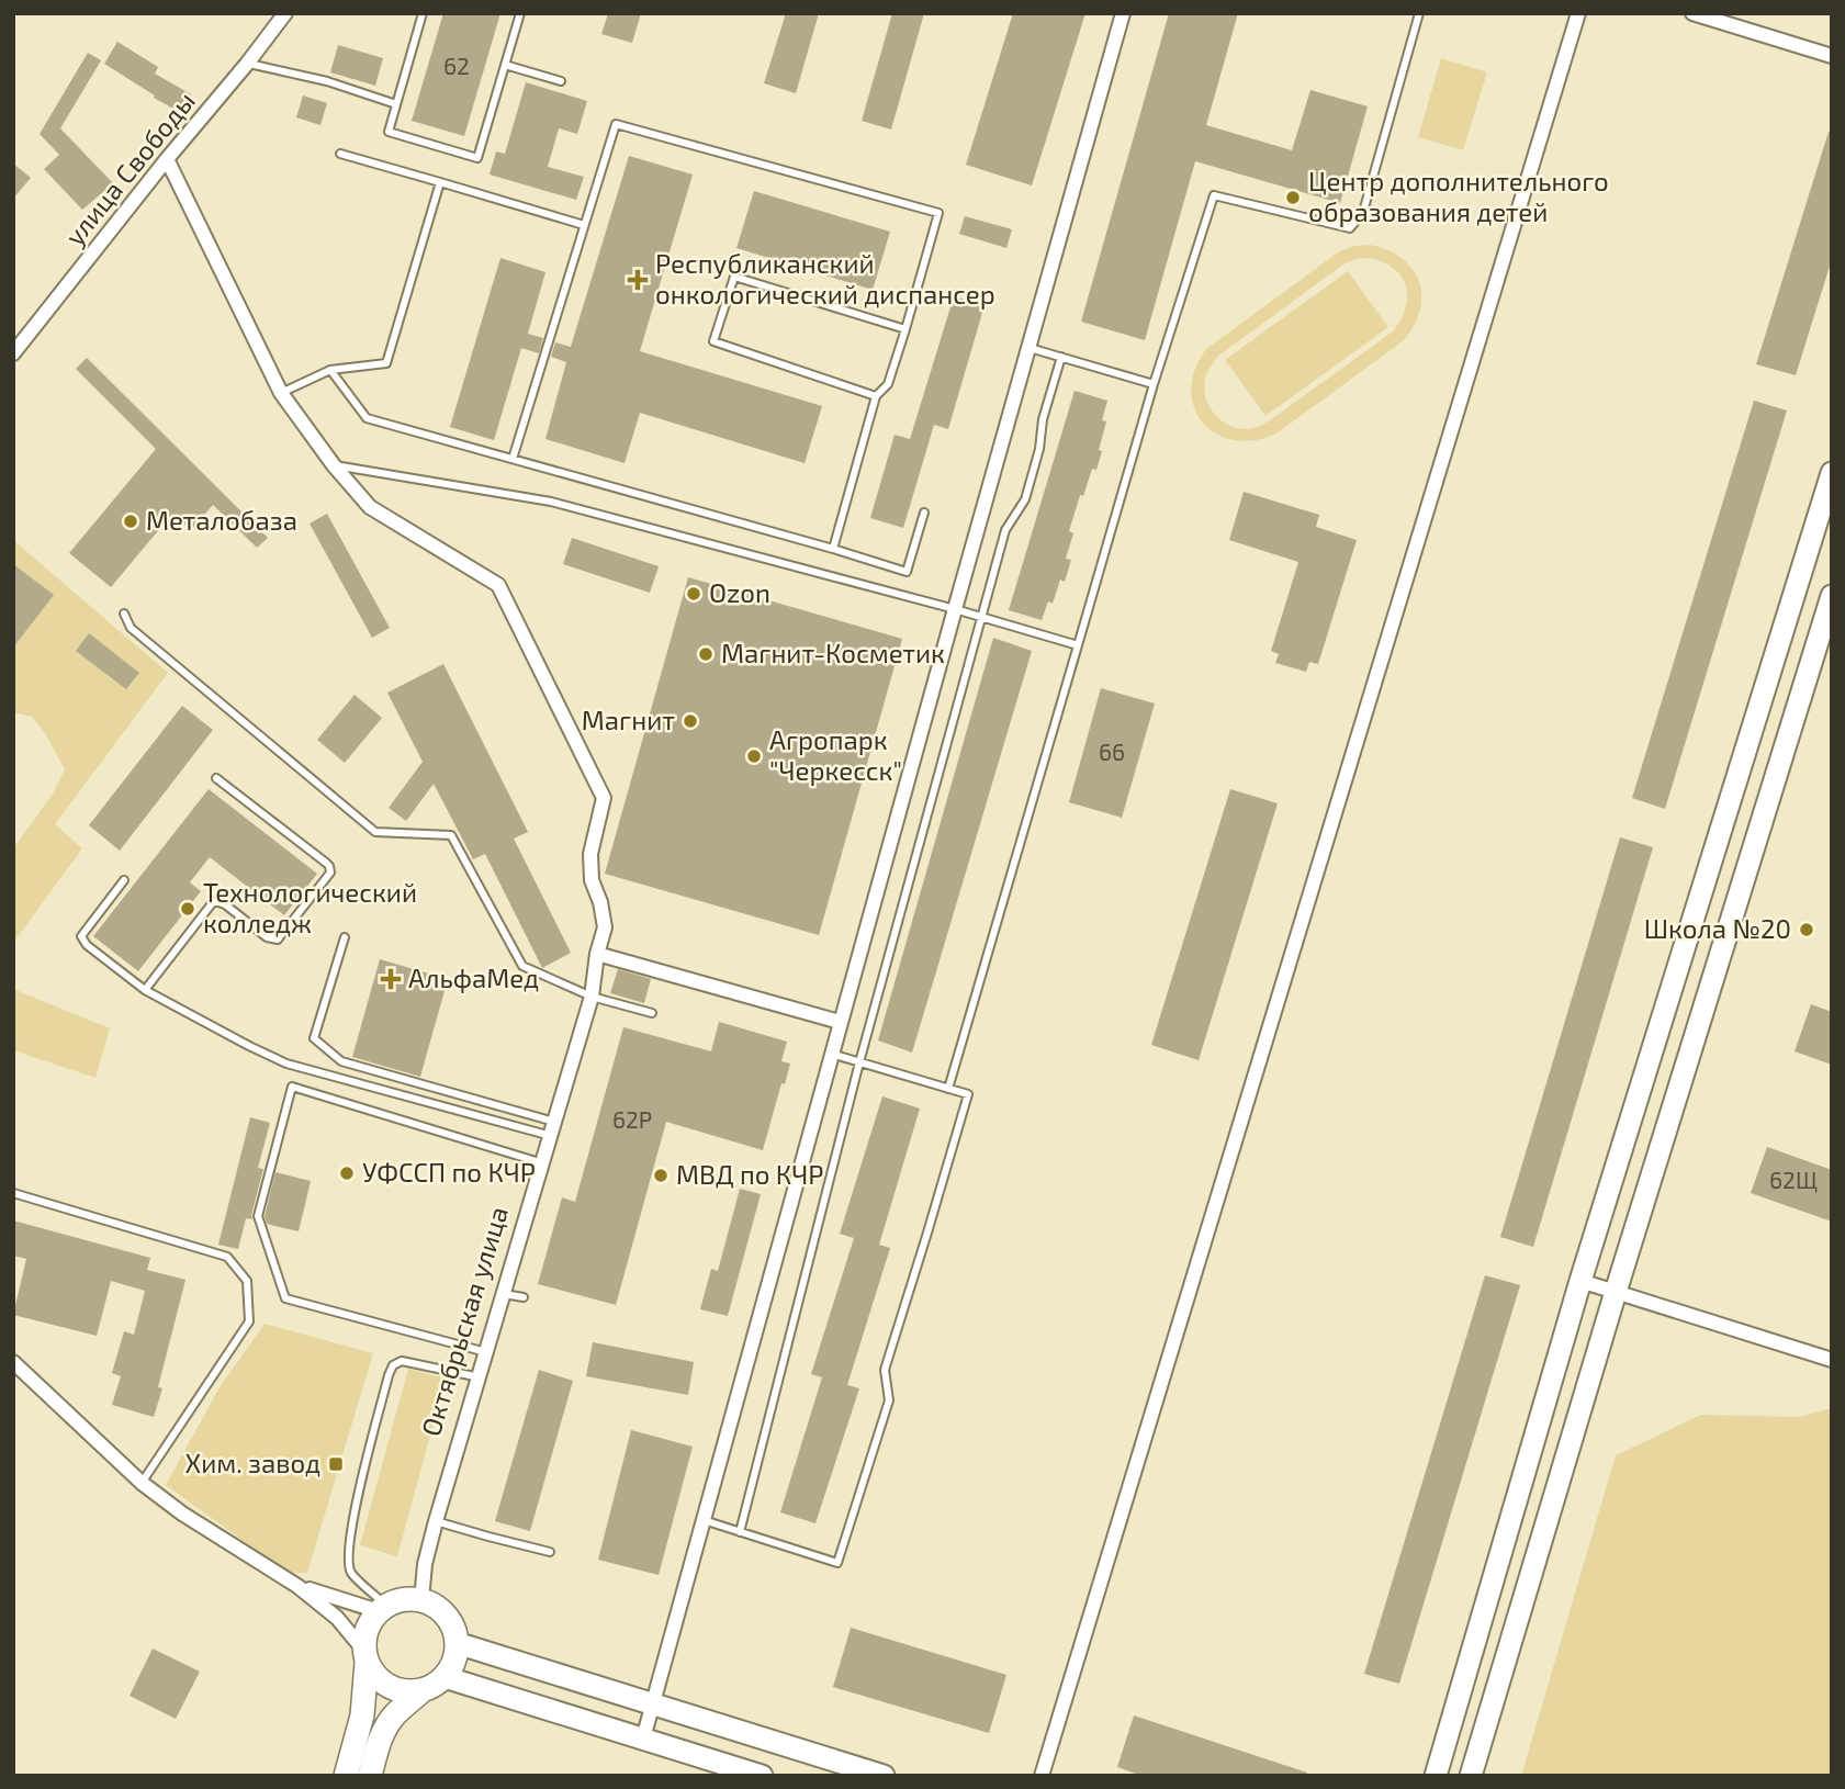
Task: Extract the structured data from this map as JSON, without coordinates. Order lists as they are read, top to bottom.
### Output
{
  "streets": {
    "street": ["улица Свободы", "Октябрьская улица"]
  },
  "crossings": [
    ["улица Свободы", "Октябрьская улица"]
  ],
  "places": {
    "other": [
      "Центр дополнительного образования детей",
      "Металобаза",
      "Ozon",
      "Магнит-Косметик",
      "Магнит",
      "Агропарк \"Черкесск\"",
      "Технологический колледж",
      "Школа №20",
      "УФССП по КЧР",
      "МВД по КЧР"
    ],
    "health": ["Республиканский онкологический диспансер", "АльфаМед"],
    "transit": ["Хим. завод"]
  },
  "house_numbers": [
    "62",
    "66",
    "62Р",
    "62Щ"
  ]
}
